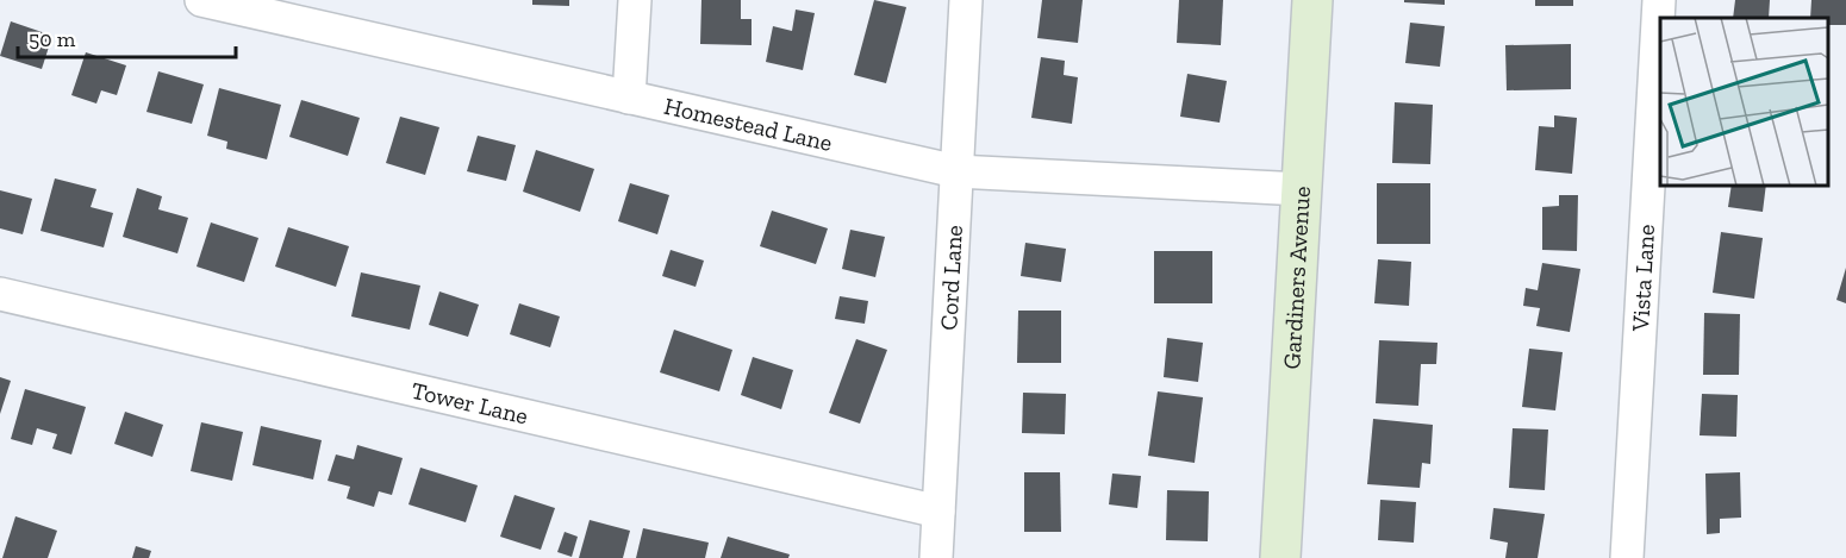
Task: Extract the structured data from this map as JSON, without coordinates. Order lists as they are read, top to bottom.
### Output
{
  "streets": {
    "main road": ["Gardiners Avenue"],
    "street": [
      "Homestead Lane",
      "Cord Lane",
      "Vista Lane",
      "Tower Lane"
    ]
  },
  "crossings": [
    ["Homestead Lane", "Cord Lane"],
    ["Homestead Lane", "Gardiners Avenue"],
    ["Cord Lane", "Tower Lane"]
  ],
  "scale_bar": "50 m"
}
